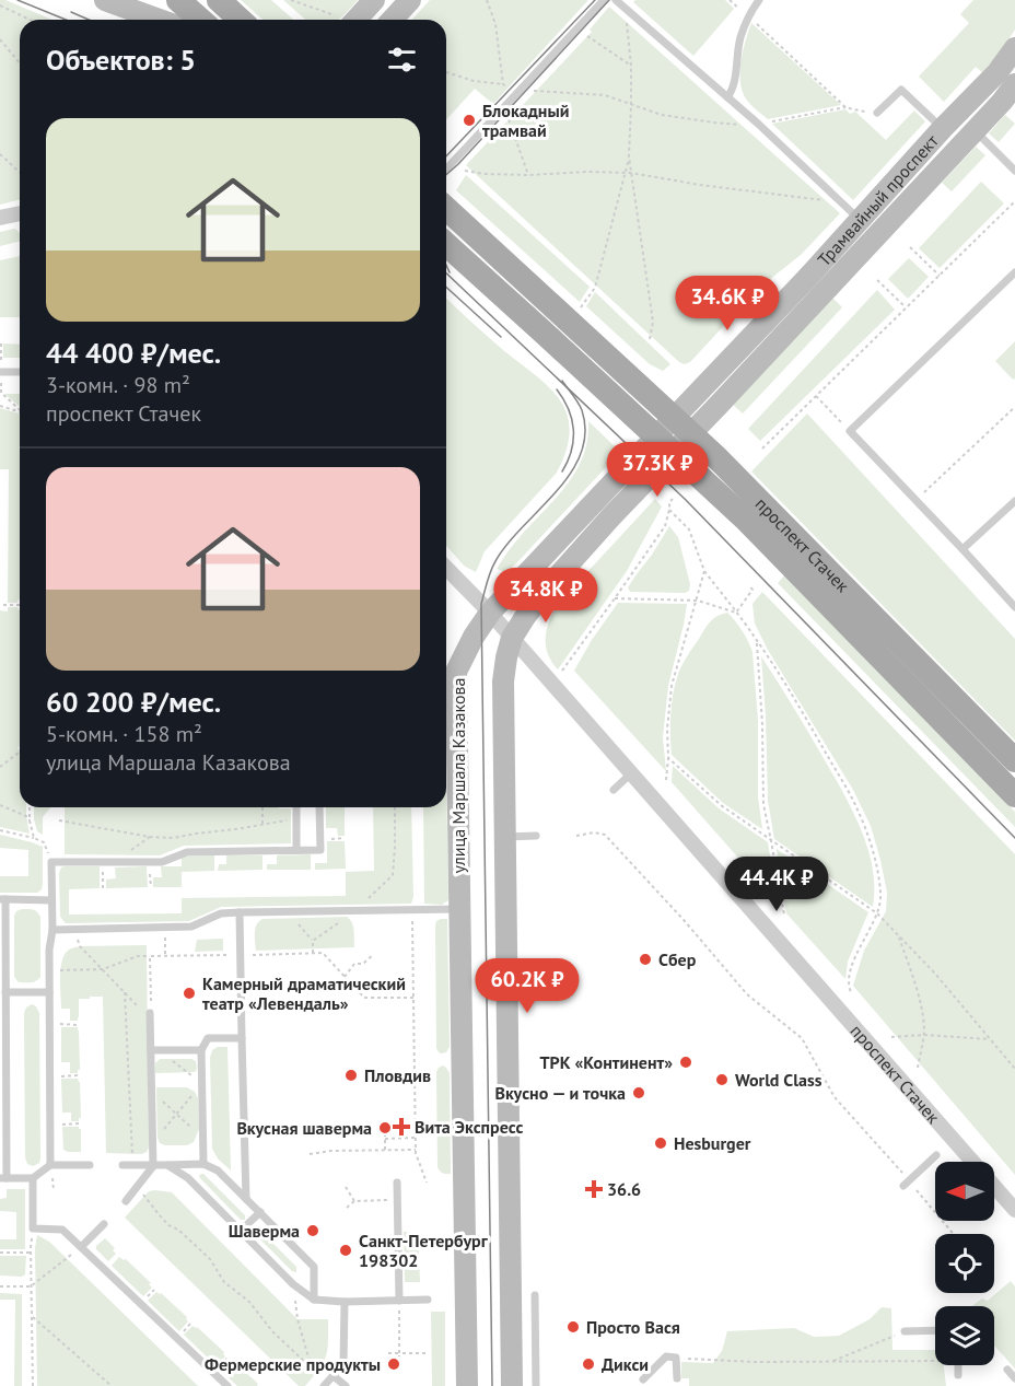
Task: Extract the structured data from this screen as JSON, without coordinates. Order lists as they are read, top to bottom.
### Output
{
  "streets": {
    "main road": ["проспект Стачек"],
    "street": ["Трамвайный проспект", "улица Маршала Казакова"]
  },
  "crossings": [
    ["Трамвайный проспект", "проспект Стачек"],
    ["Трамвайный проспект", "улица Маршала Казакова"],
    ["проспект Стачек", "улица Маршала Казакова"]
  ],
  "places": {
    "other": [
      "Блокадный трамвай",
      "Сбер",
      "Камерный драматический театр «Левендаль»",
      "ТРК «Континент»",
      "Пловдив",
      "World Class",
      "Вкусно — и точка",
      "Вкусная шаверма",
      "Hesburger",
      "Шаверма",
      "Санкт-Петербург 198302",
      "Просто Вася",
      "Фермерские продукты",
      "Дикси"
    ],
    "health": ["Вита Экспресс", "36.6"]
  },
  "north": "left",
  "page": {
    "heading": "Объектов: 5",
    "list": [
      {
        "name": "44 400 ₽/мес.",
        "note": "3-комн. · 98 m² · проспект Стачек"
      },
      {
        "name": "60 200 ₽/мес.",
        "note": "5-комн. · 158 m² · улица Маршала Казакова"
      }
    ],
    "price": [
      "34.6K ₽",
      "37.3K ₽",
      "34.8K ₽",
      "44.4K ₽",
      "60.2K ₽"
    ]
  }
}
